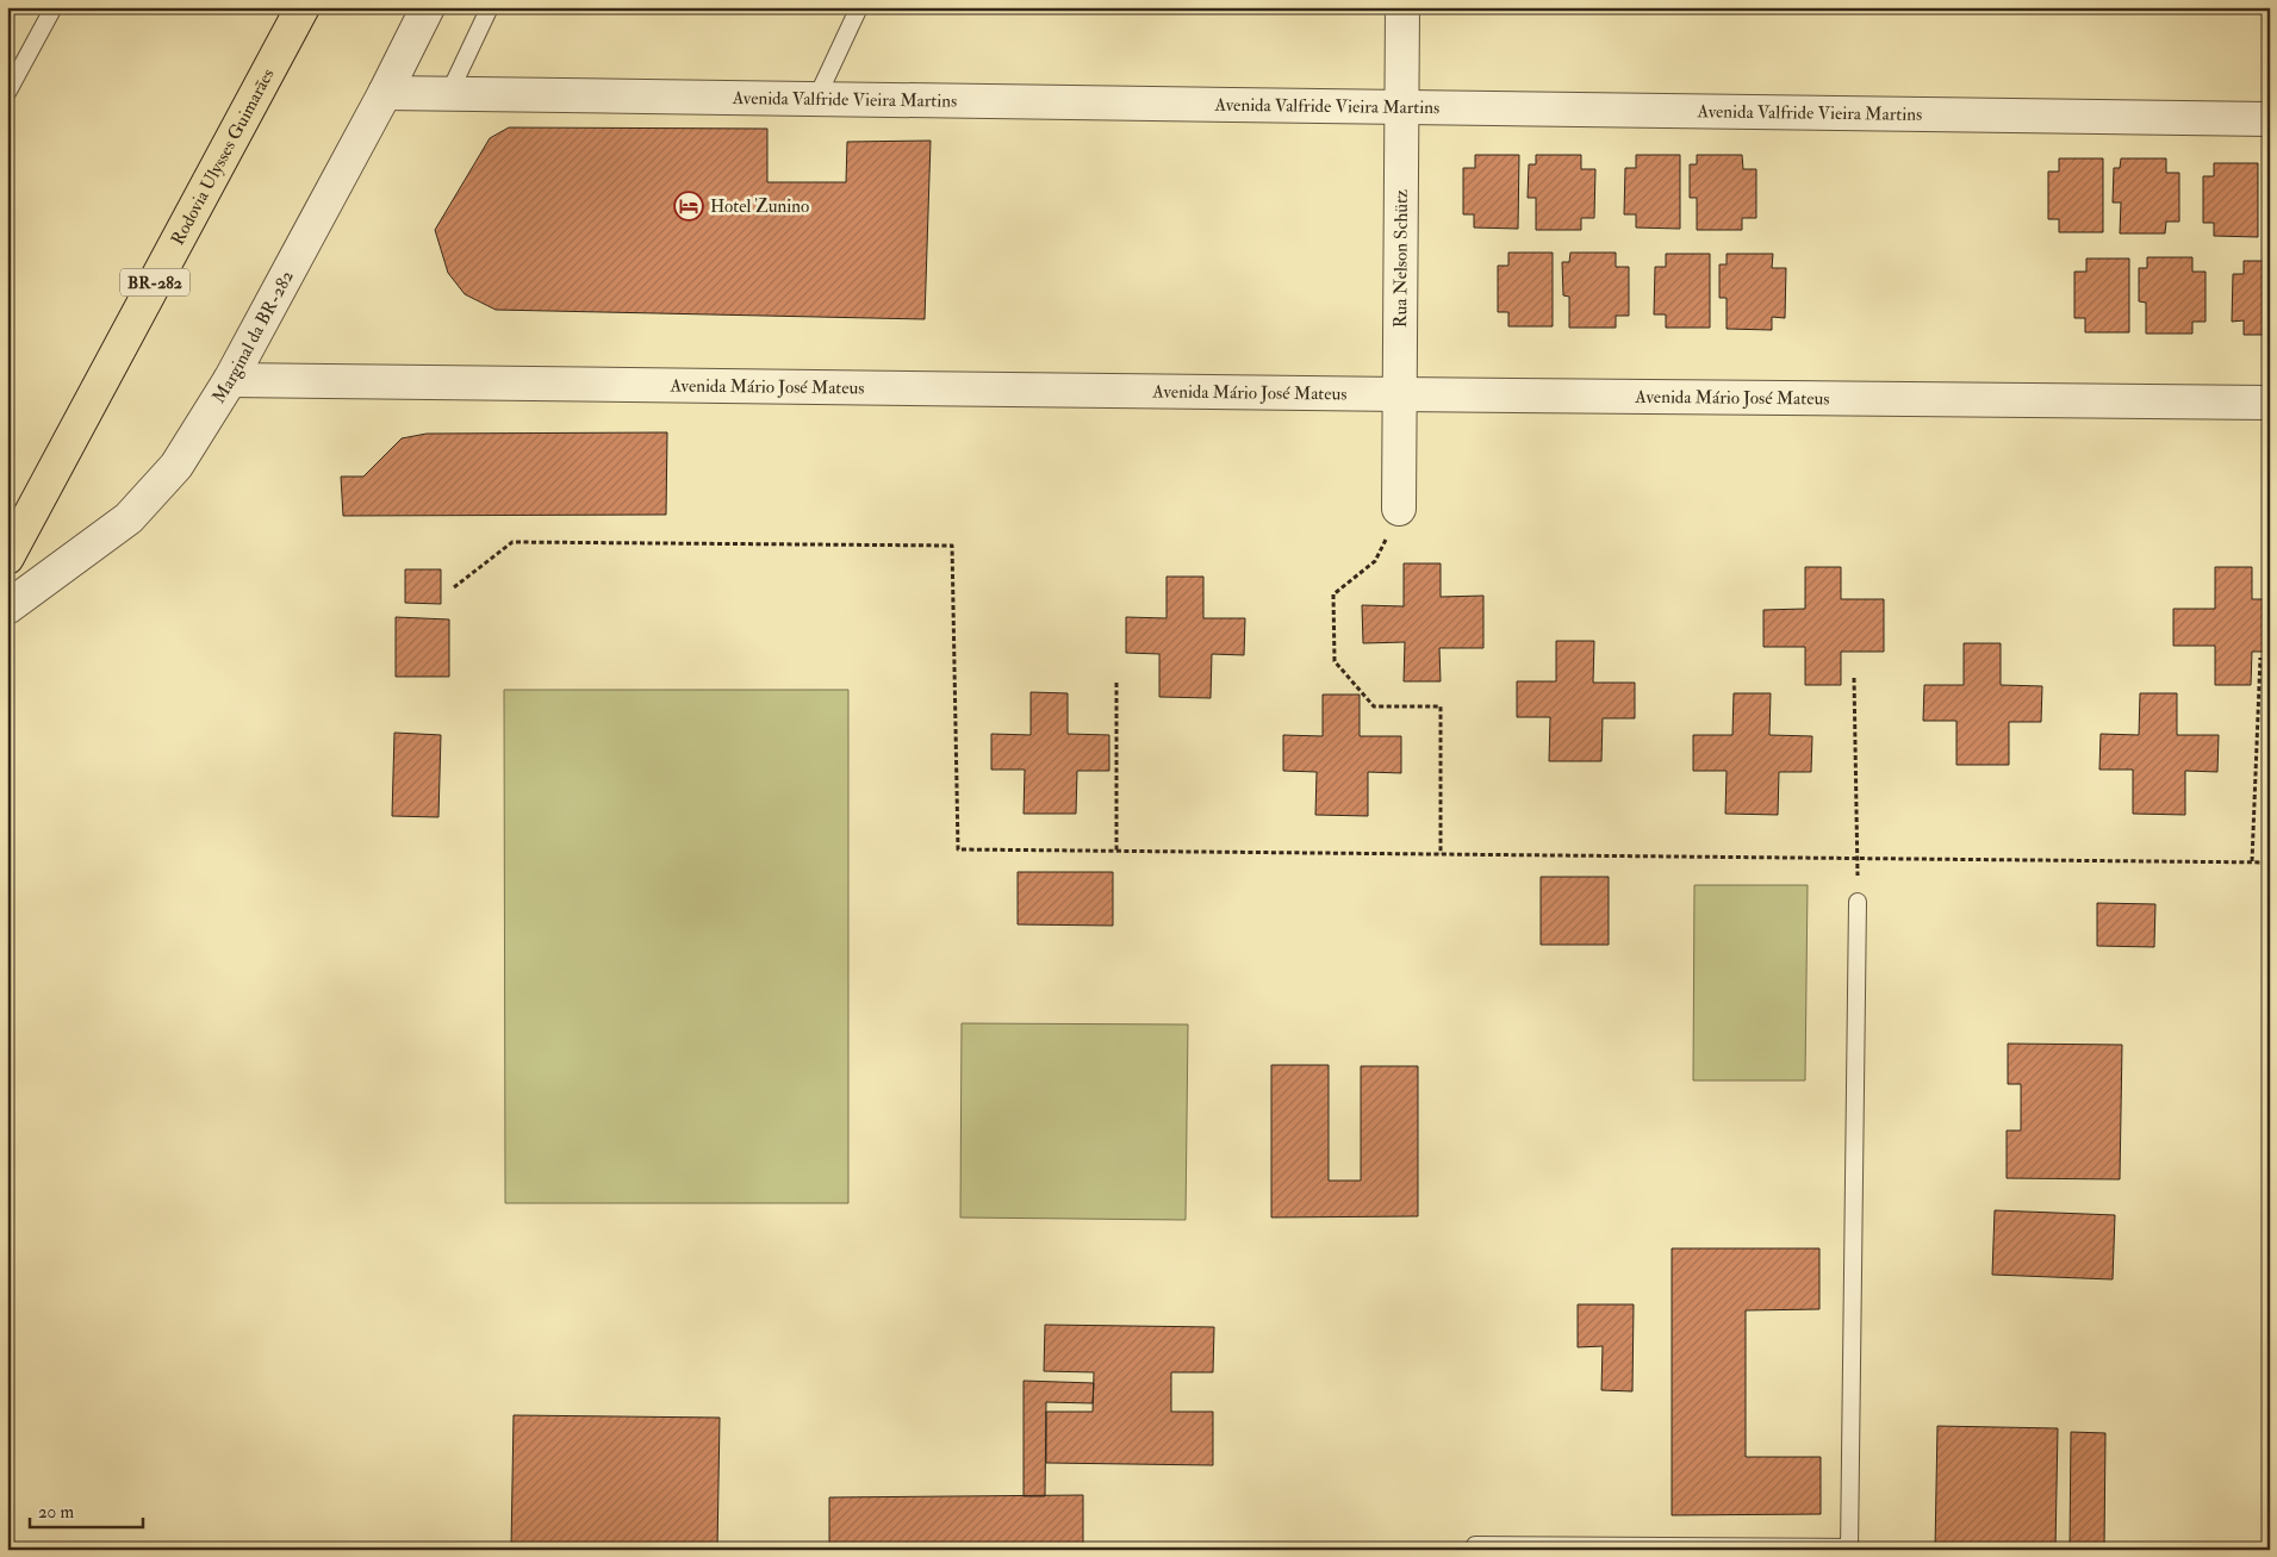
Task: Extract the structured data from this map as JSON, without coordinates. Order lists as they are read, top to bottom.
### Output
{
  "streets": {
    "highway": ["Rodovia Ulysses Guimarães", "BR-282"],
    "street": [
      "Avenida Valfride Vieira Martins",
      "Rua Nelson Schütz",
      "Marginal da BR-282",
      "Avenida Mário José Mateus"
    ]
  },
  "crossings": [
    ["Avenida Valfride Vieira Martins", "Rua Nelson Schütz"],
    ["Avenida Valfride Vieira Martins", "Marginal da BR-282"],
    ["Rua Nelson Schütz", "Avenida Mário José Mateus"],
    ["Marginal da BR-282", "Avenida Mário José Mateus"]
  ],
  "places": {
    "hotel": ["Hotel Zunino"]
  },
  "scale_bar": "20 m"
}
